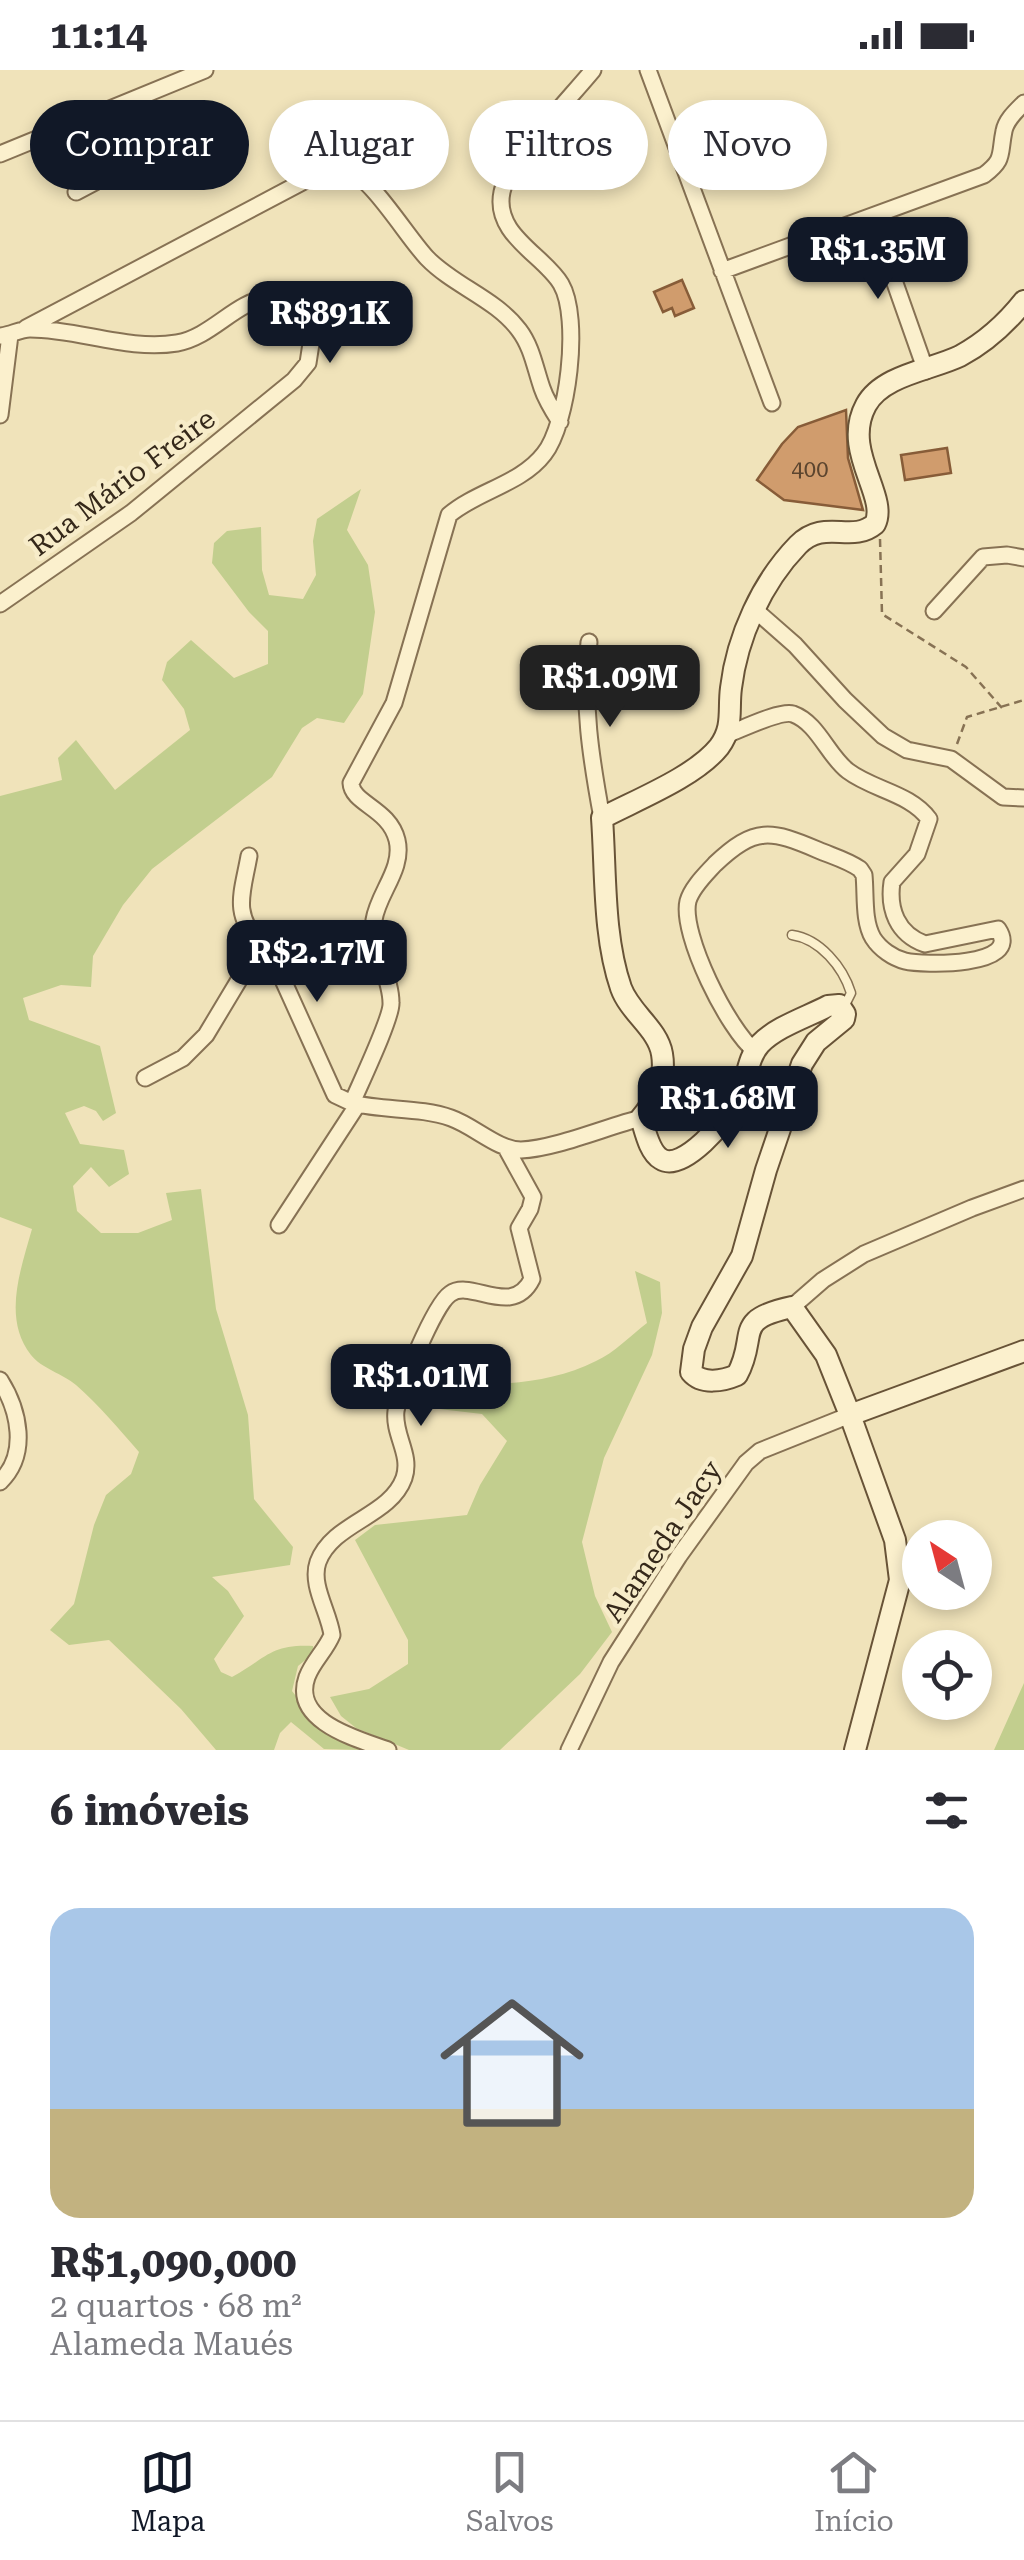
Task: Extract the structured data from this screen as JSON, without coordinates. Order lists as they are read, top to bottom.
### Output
{
  "streets": {
    "street": ["Rua Mário Freire", "Alameda Jacy"]
  },
  "house_numbers": ["400"],
  "north": "top left",
  "page": {
    "status": "11:14",
    "chip": [
      "Comprar",
      "Alugar",
      "Filtros",
      "Novo"
    ],
    "price": [
      "R$1.35M",
      "R$891K",
      "R$1.09M",
      "R$2.17M",
      "R$1.68M",
      "R$1.01M"
    ],
    "heading": "6 imóveis",
    "list": [
      {
        "name": "R$1,090,000",
        "note": "2 quartos · 68 m² · Alameda Maués"
      }
    ],
    "tabs": ["Mapa", "Salvos", "Início"]
  }
}
